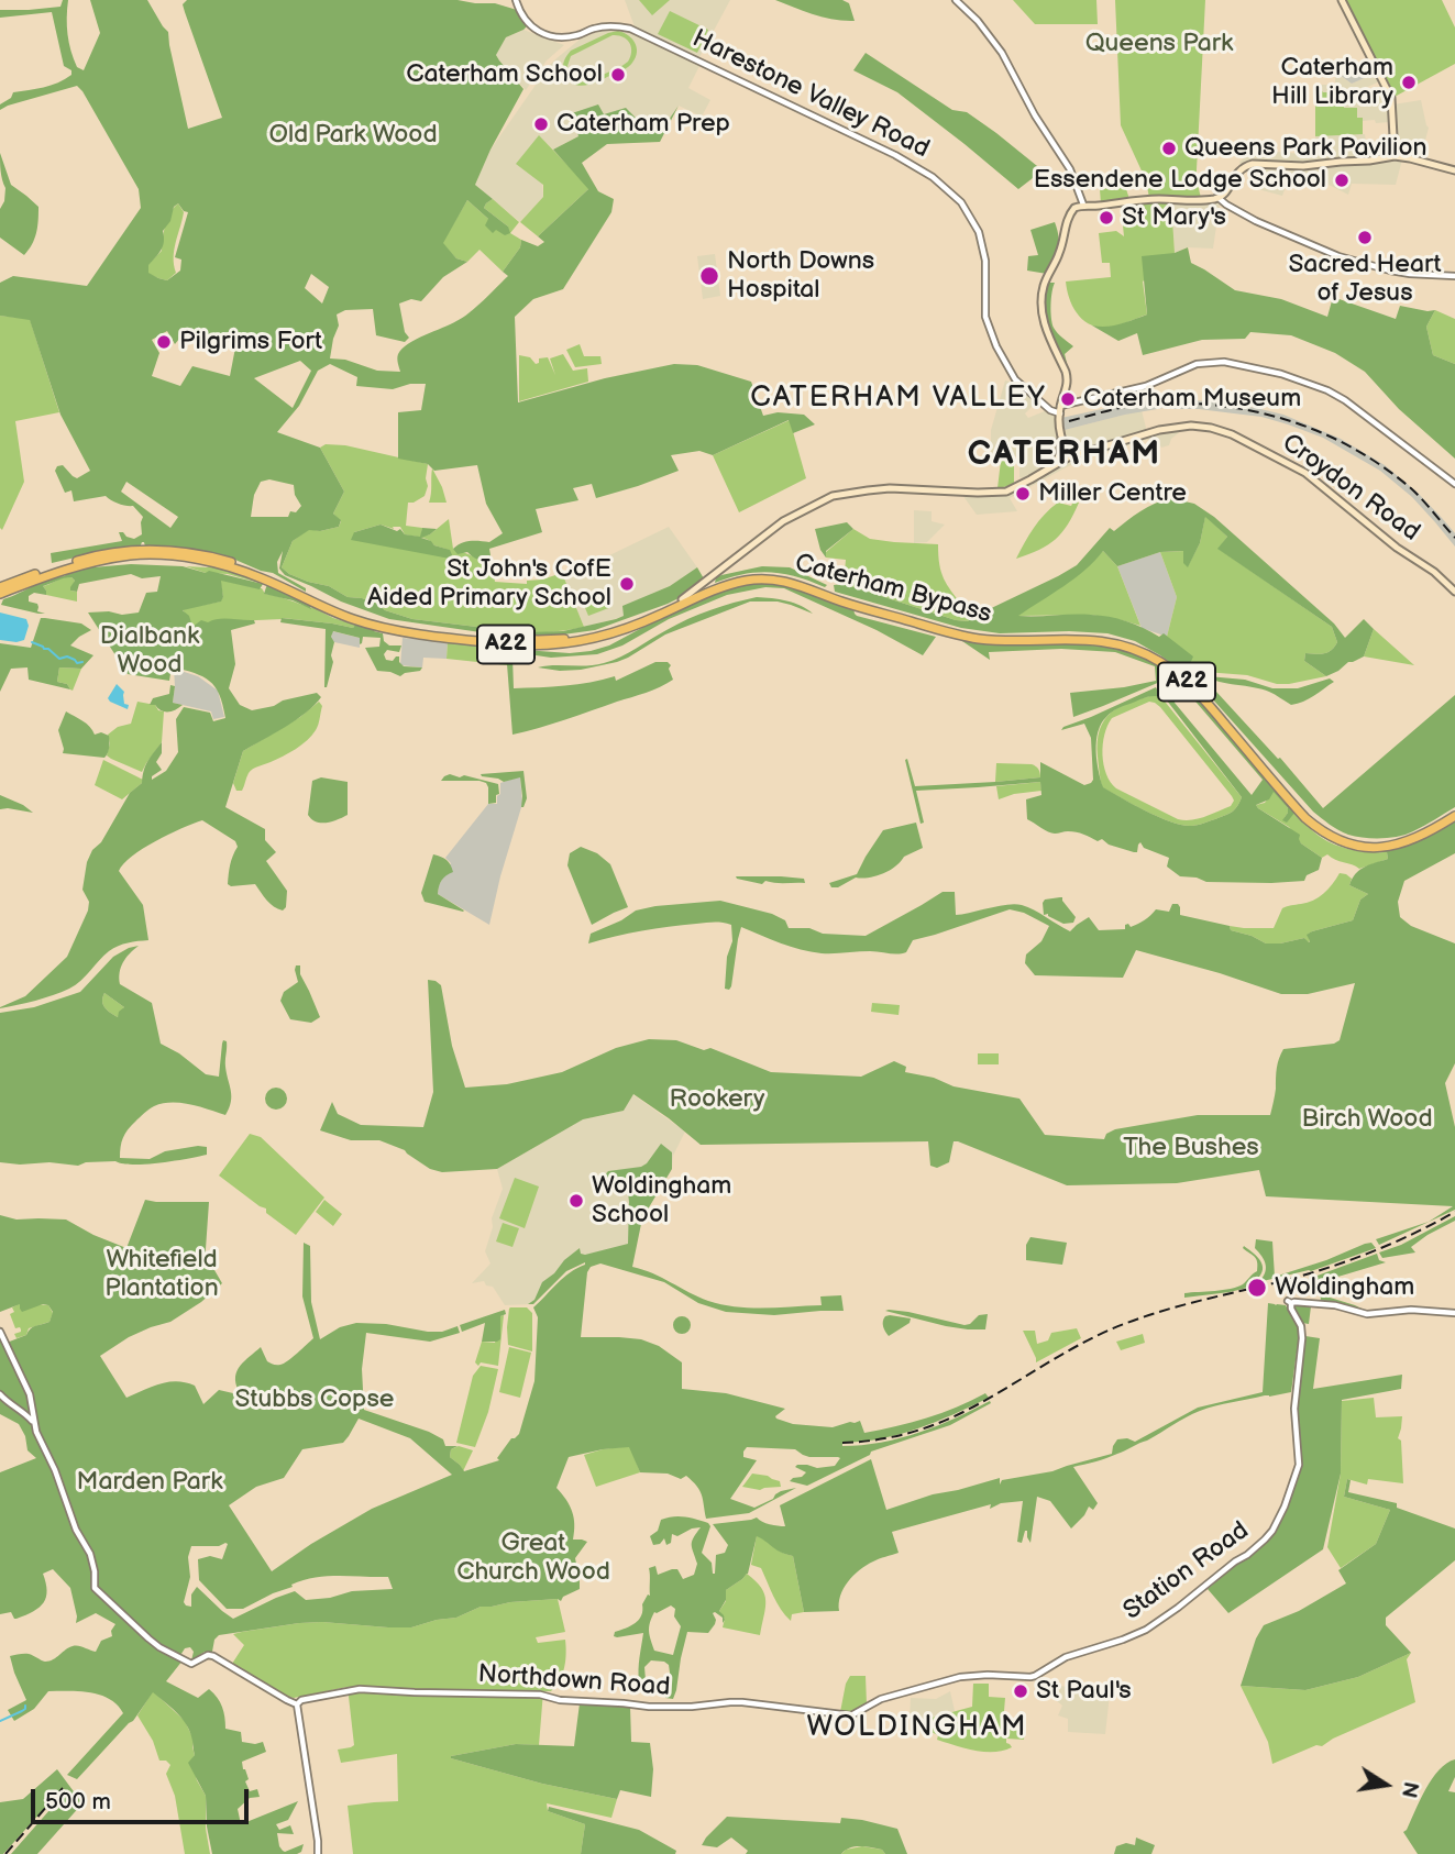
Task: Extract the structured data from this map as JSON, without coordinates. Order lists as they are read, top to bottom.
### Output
{
  "streets": {
    "highway": ["Caterham Bypass", "A22"],
    "main road": ["Croydon Road"],
    "street": ["Harestone Valley Road", "Station Road", "Northdown Road"]
  },
  "crossings": [
    ["Caterham Bypass", "A22"],
    ["Station Road", "Northdown Road"]
  ],
  "districts": ["CATERHAM VALLEY", "CATERHAM", "WOLDINGHAM"],
  "parks": [
    "Queens Park",
    "Old Park Wood",
    "Dialbank Wood",
    "Rookery",
    "Birch Wood",
    "The Bushes",
    "Whitefield Plantation",
    "Stubbs Copse",
    "Marden Park",
    "Great Church Wood"
  ],
  "places": [
    "Caterham School",
    "Caterham Hill Library",
    "Caterham Prep",
    "Queens Park Pavilion",
    "Essendene Lodge School",
    "St Mary's",
    "Sacred Heart of Jesus",
    "North Downs Hospital",
    "Pilgrims Fort",
    "Caterham Museum",
    "Miller Centre",
    "St John's CofE Aided Primary School",
    "Woldingham School",
    "Woldingham",
    "St Paul's"
  ],
  "scale_bar": "500 m",
  "north": "right"
}
